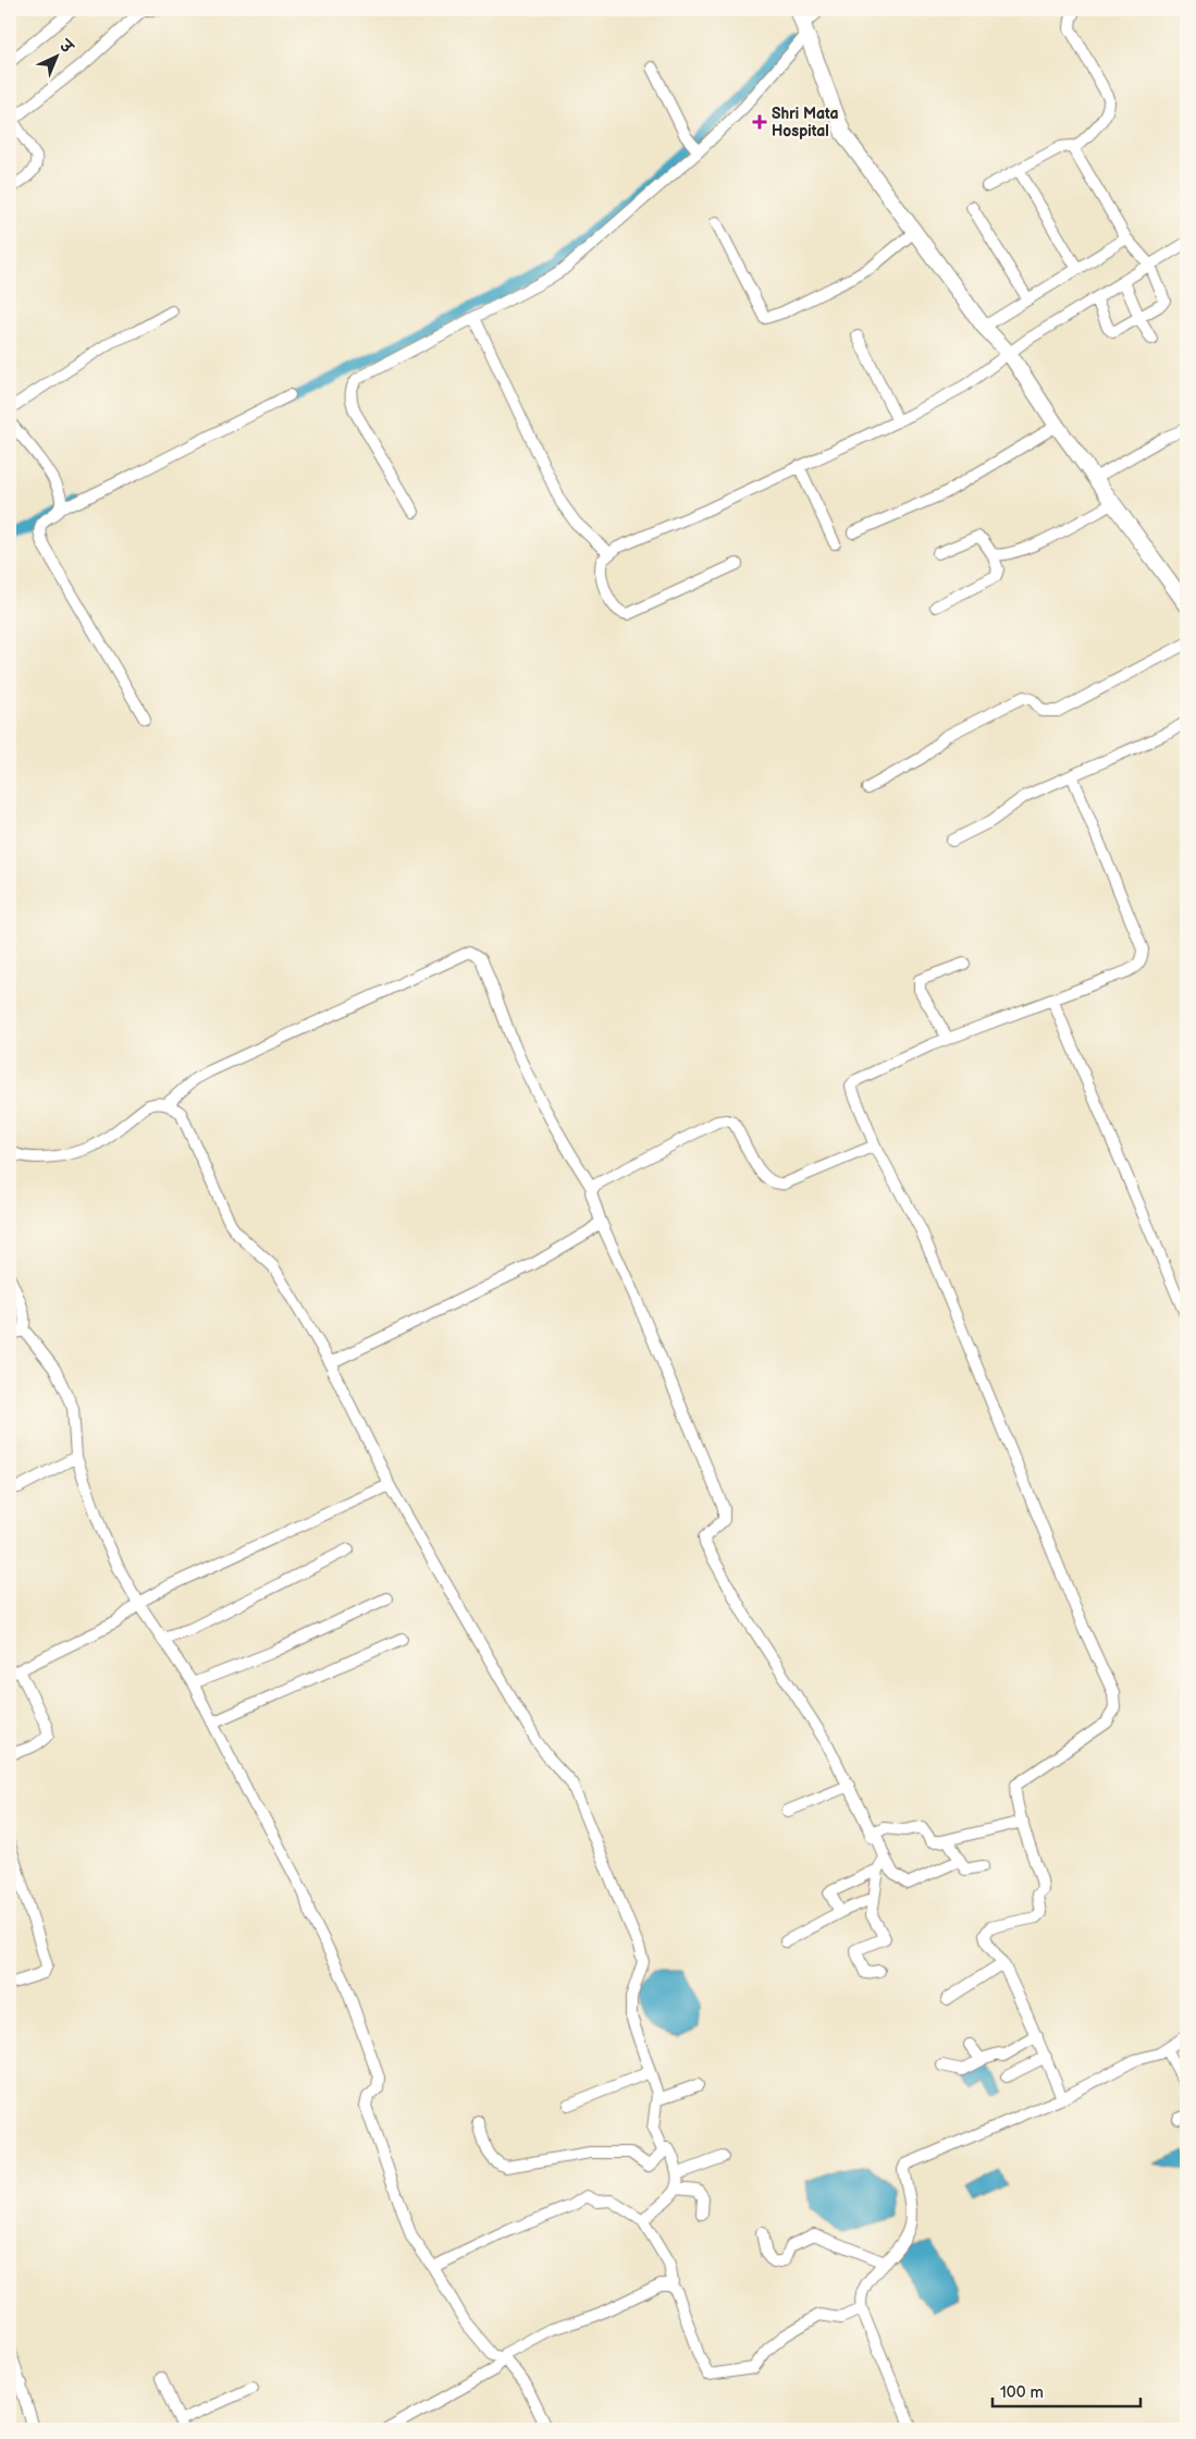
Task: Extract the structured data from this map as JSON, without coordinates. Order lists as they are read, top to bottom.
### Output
{
  "places": {
    "health": ["Shri Mata Hospital"]
  },
  "scale_bar": "100 m",
  "north": "top right"
}
